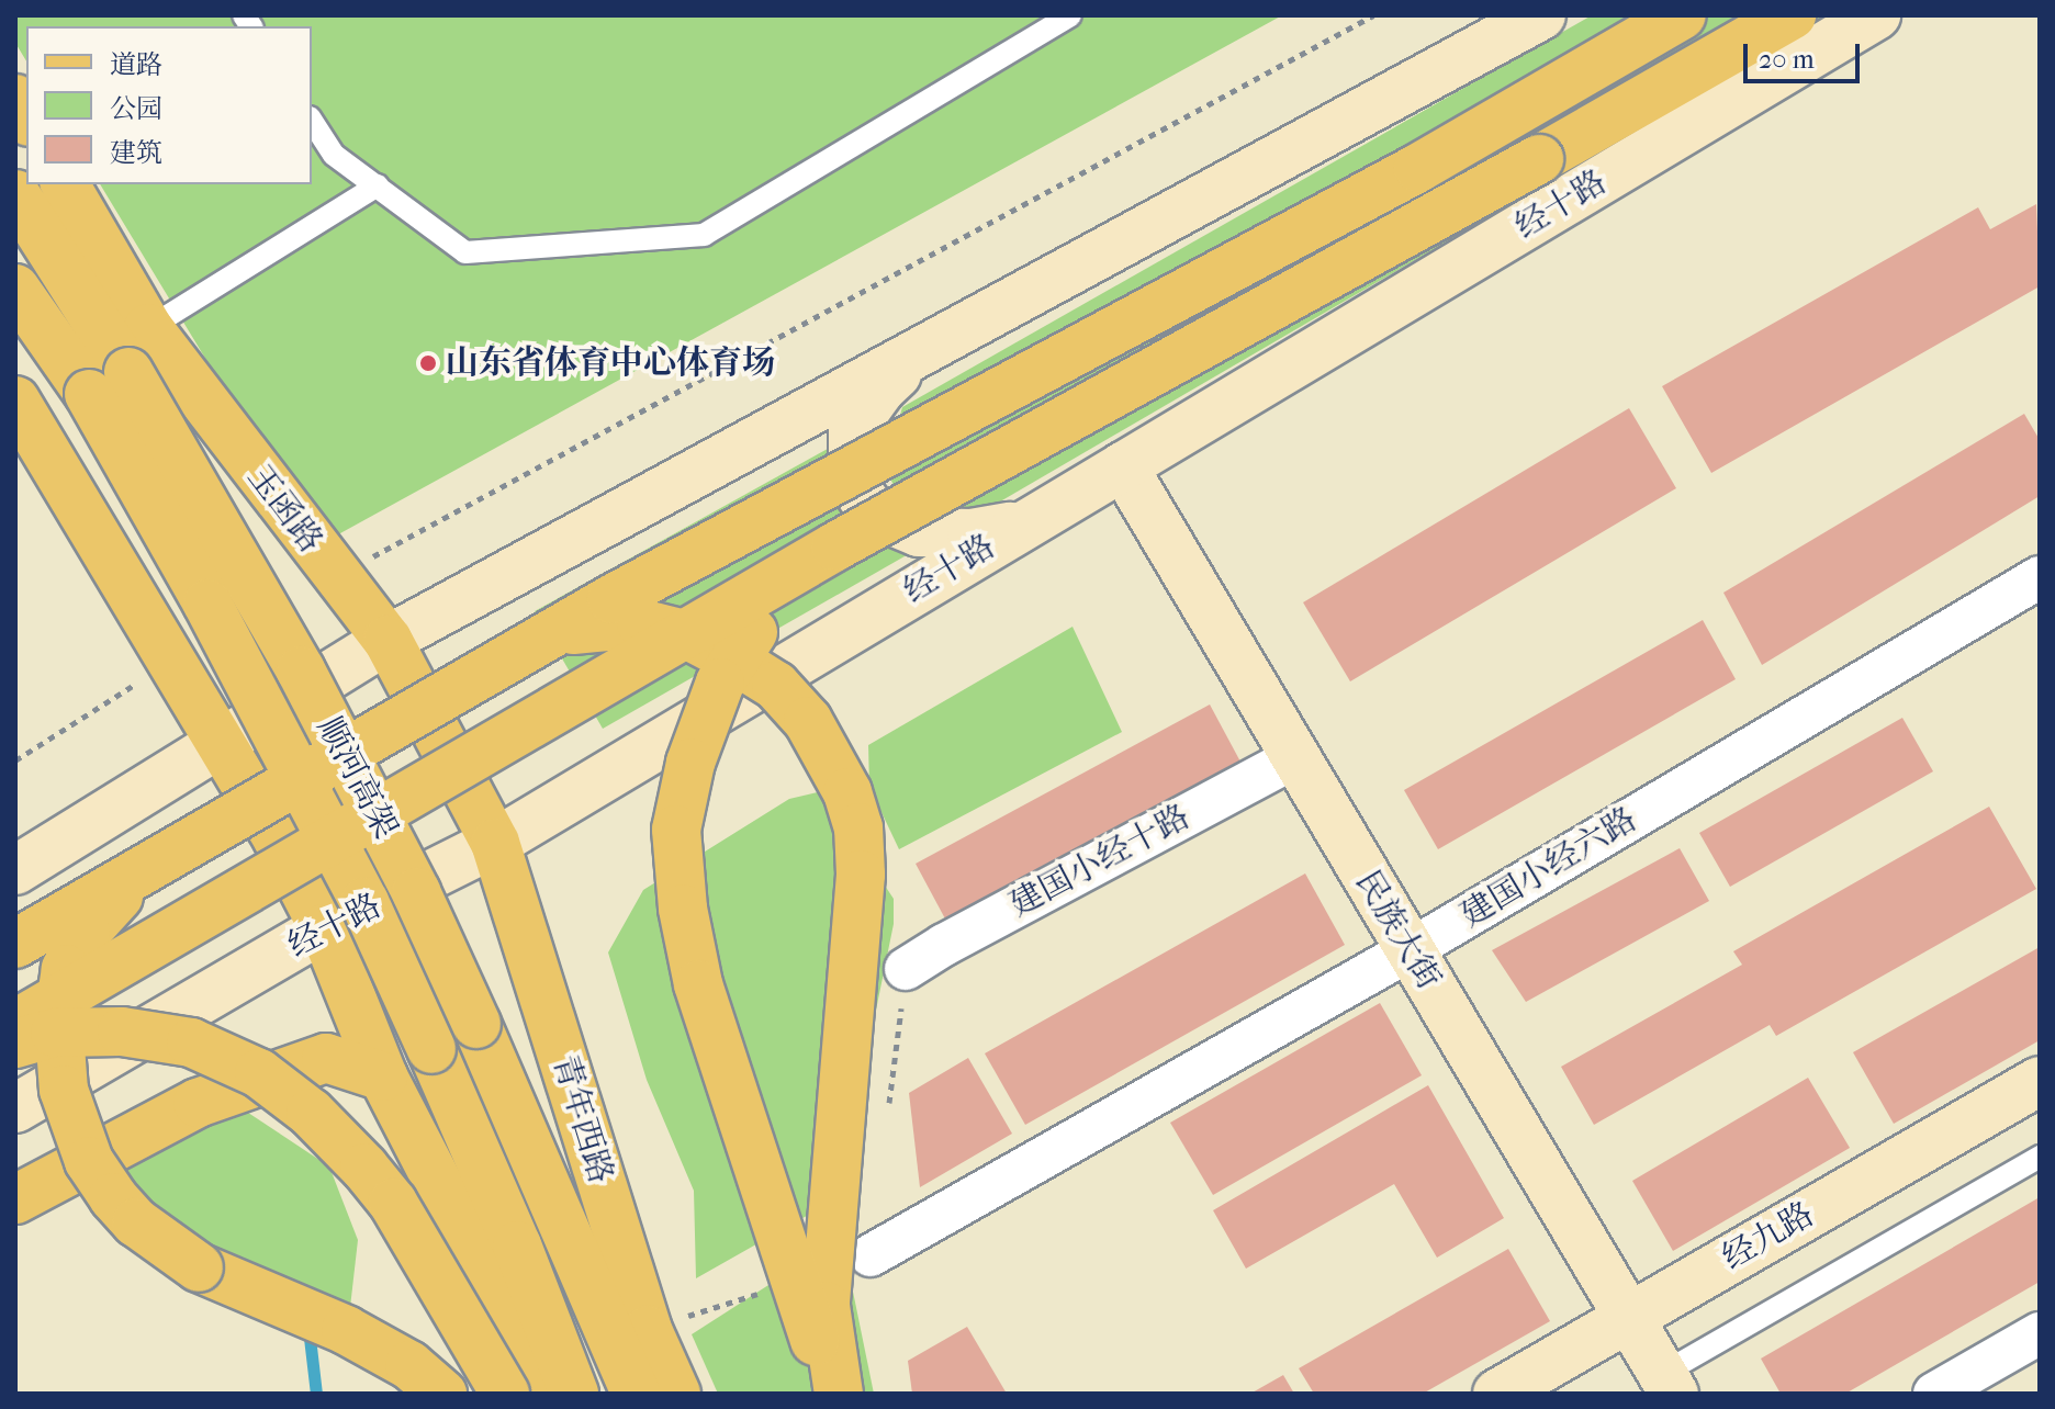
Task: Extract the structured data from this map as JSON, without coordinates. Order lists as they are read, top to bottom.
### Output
{
  "streets": {
    "main road": [
      "经十路",
      "玉函路",
      "顺河高架",
      "民族大街",
      "青年西路",
      "经九路"
    ],
    "street": ["建国小经十路", "建国小经六路"]
  },
  "crossings": [
    ["经十路", "玉函路"],
    ["经十路", "民族大街"],
    ["经十路", "青年西路"],
    ["玉函路", "青年西路"],
    ["建国小经十路", "民族大街"],
    ["建国小经六路", "民族大街"],
    ["民族大街", "经九路"]
  ],
  "places": ["山东省体育中心体育场"],
  "legend": ["道路", "公园", "建筑"],
  "scale_bar": "20 m"
}
